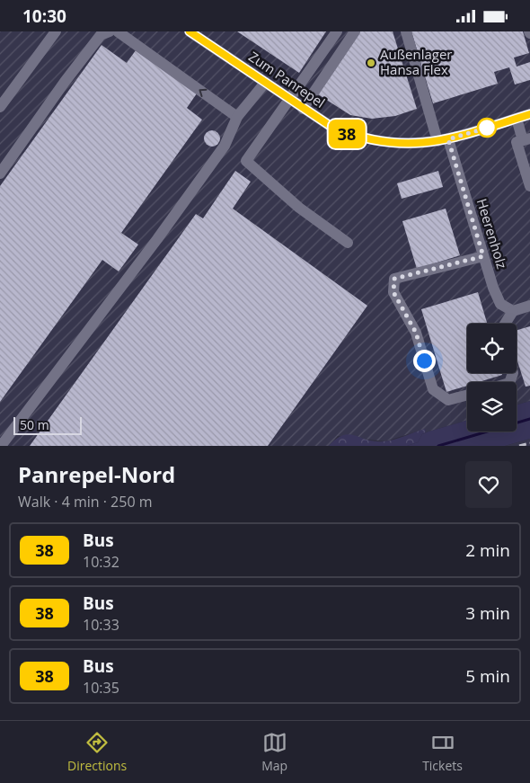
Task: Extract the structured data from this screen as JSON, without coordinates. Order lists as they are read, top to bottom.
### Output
{
  "streets": {
    "street": ["Zum Panrepel", "Heerenholz"]
  },
  "crossings": [
    ["Zum Panrepel", "Heerenholz"]
  ],
  "places": ["Außenlager Hansa Flex"],
  "lines": ["bus line 38"],
  "scale_bar": "50 m",
  "page": {
    "status": "10:30",
    "on_map": "38",
    "scale": "50 m",
    "heading": ["Panrepel-Nord", "Walk · 4 min · 250 m"],
    "list": [
      {
        "mark": "38",
        "name": "Bus",
        "note": "10:32",
        "value": "2 min"
      },
      {
        "mark": "38",
        "name": "Bus",
        "note": "10:33",
        "value": "3 min"
      },
      {
        "mark": "38",
        "name": "Bus",
        "note": "10:35",
        "value": "5 min"
      }
    ],
    "tabs": ["Directions", "Map", "Tickets"]
  }
}
